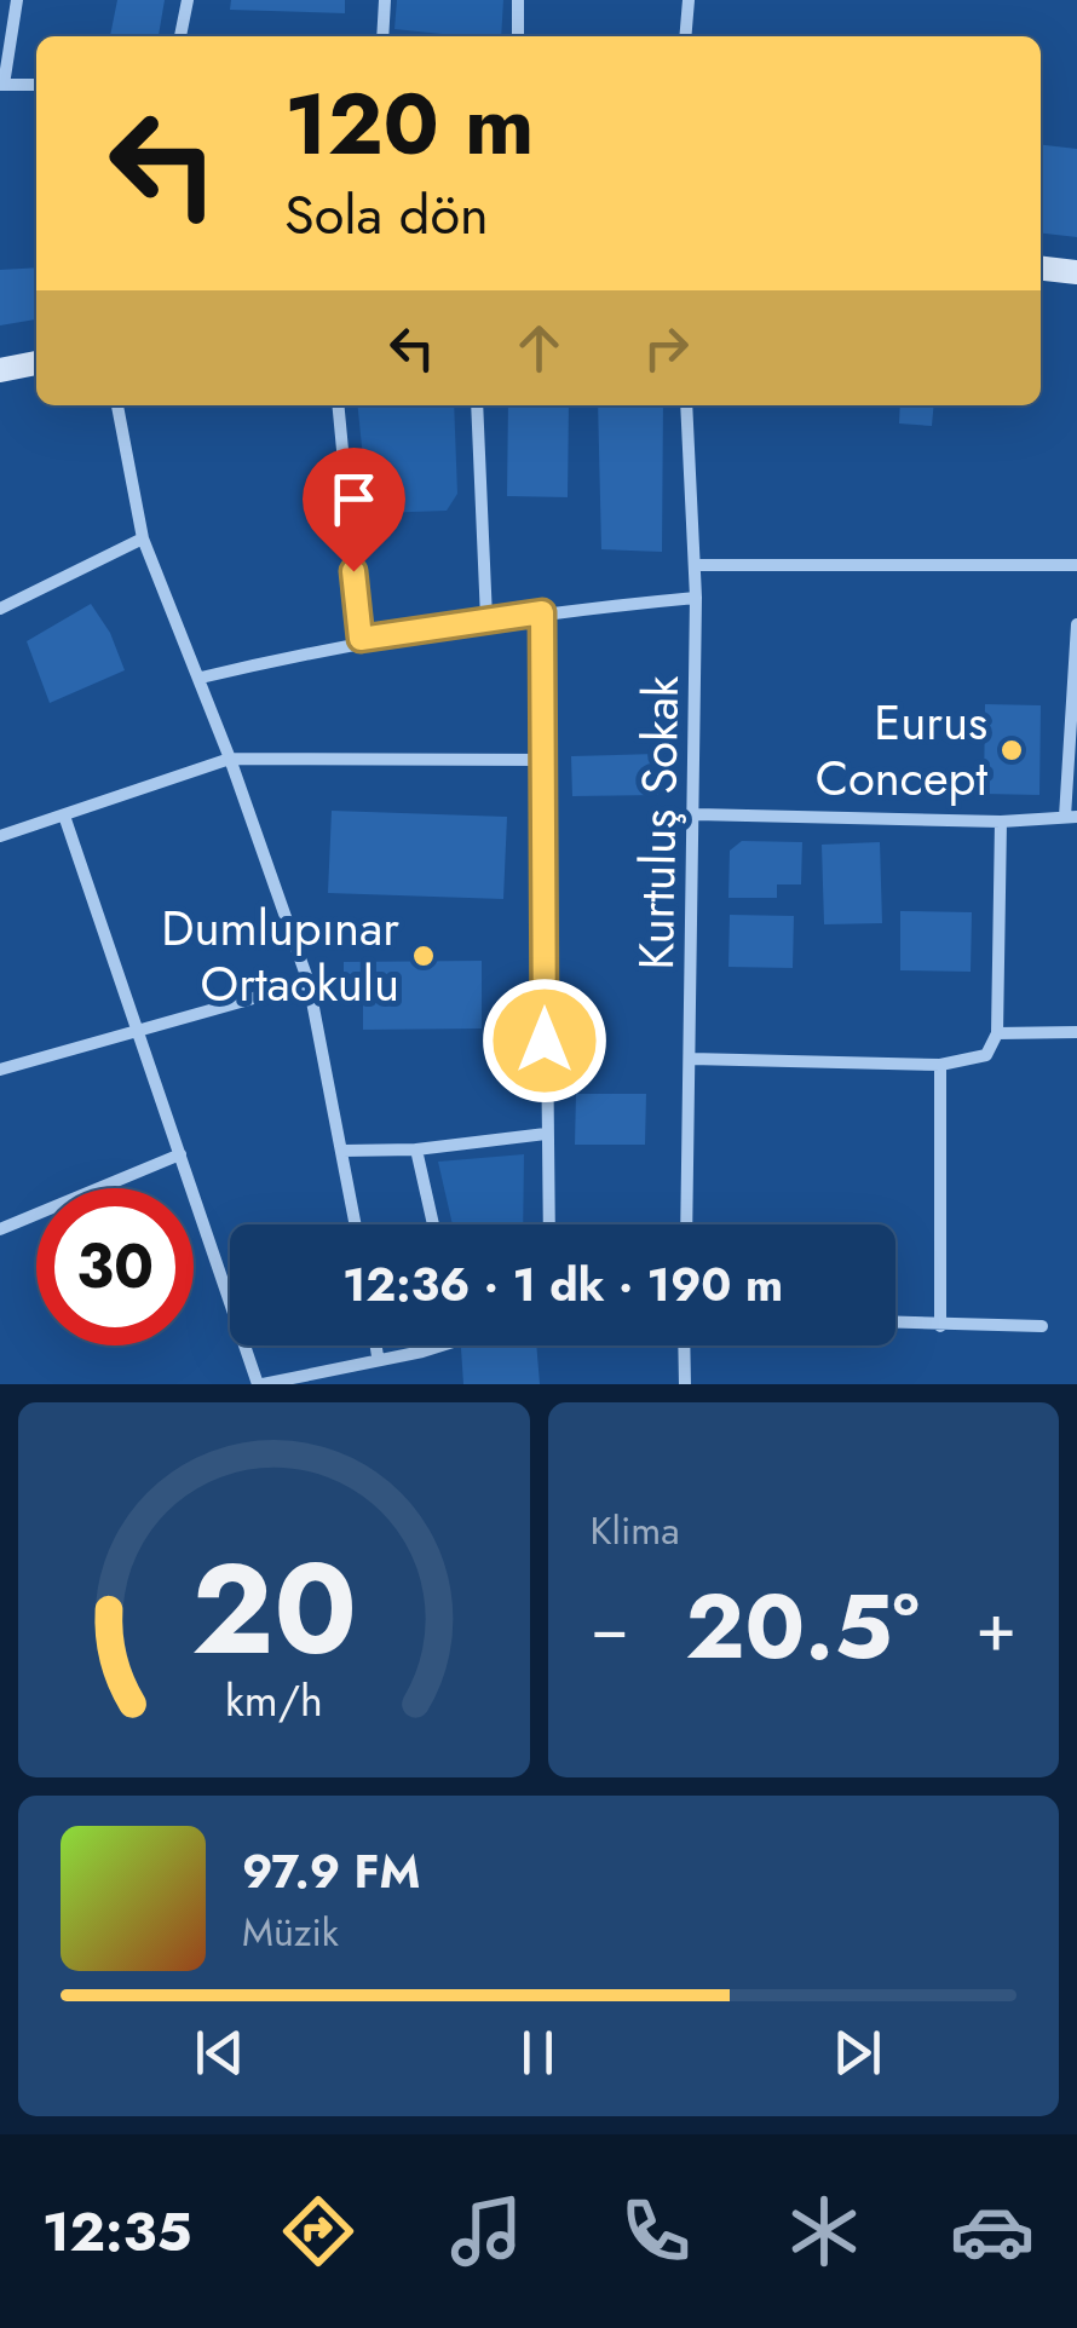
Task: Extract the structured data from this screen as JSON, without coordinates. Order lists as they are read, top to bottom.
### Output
{
  "streets": {
    "street": ["Kurtuluş Sokak"]
  },
  "places": ["Eurus Concept", "Dumlupınar Ortaokulu"],
  "page": {
    "turn": ["120 m", "Sola dön"],
    "limit": "30",
    "trip": "12:36 · 1 dk · 190 m",
    "tile": "Klima",
    "heat": ["−", "20.5°", "+"],
    "song": ["97.9 FM", "Müzik"],
    "tabs": "12:35",
    "gauge": ["20", "km/h"]
  }
}
